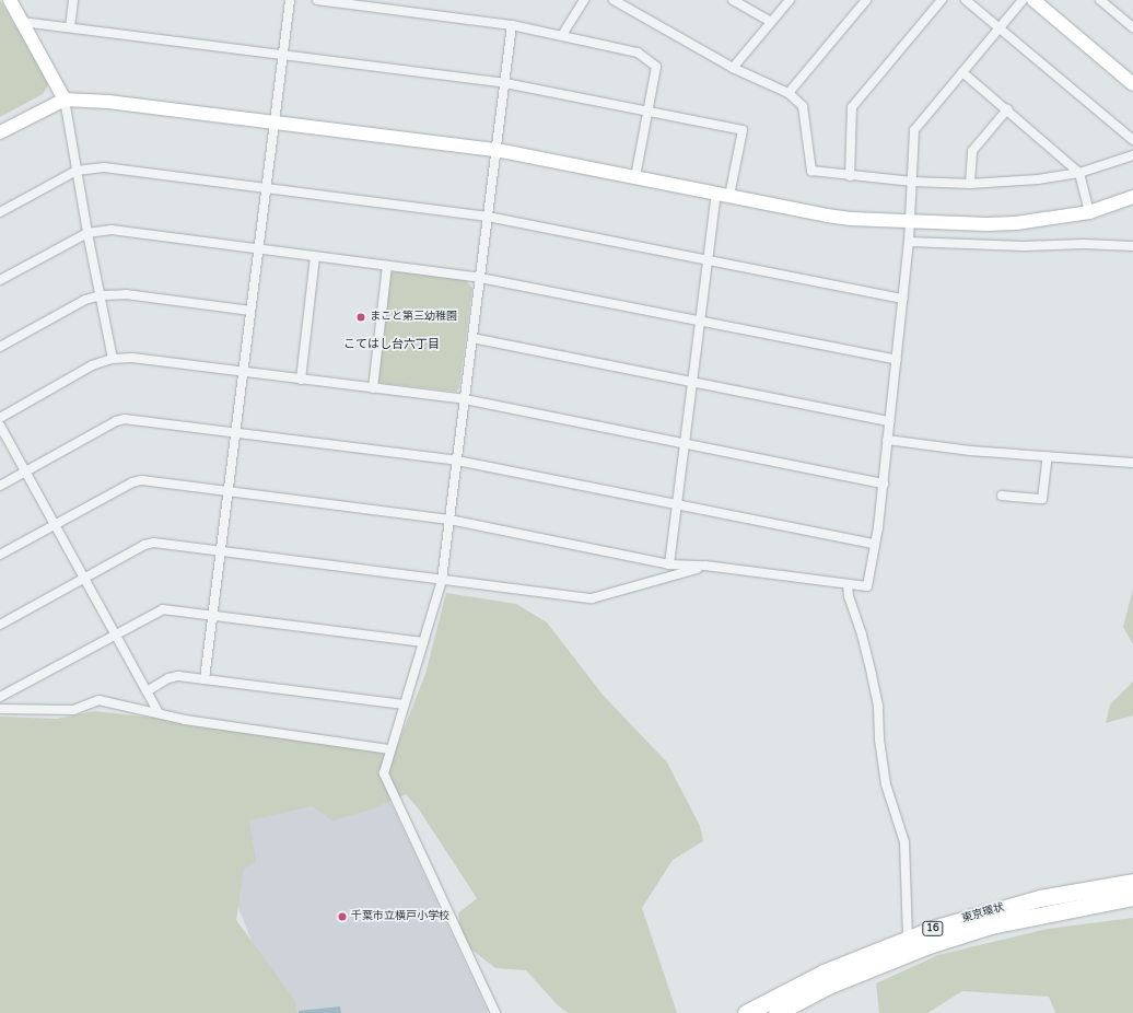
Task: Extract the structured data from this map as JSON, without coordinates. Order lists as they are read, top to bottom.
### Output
{
  "streets": {
    "highway": ["東京環状", "16"]
  },
  "districts": ["こてはし台六丁目"],
  "places": ["まこと第三幼稚園", "千葉市立横戸小学校"]
}
